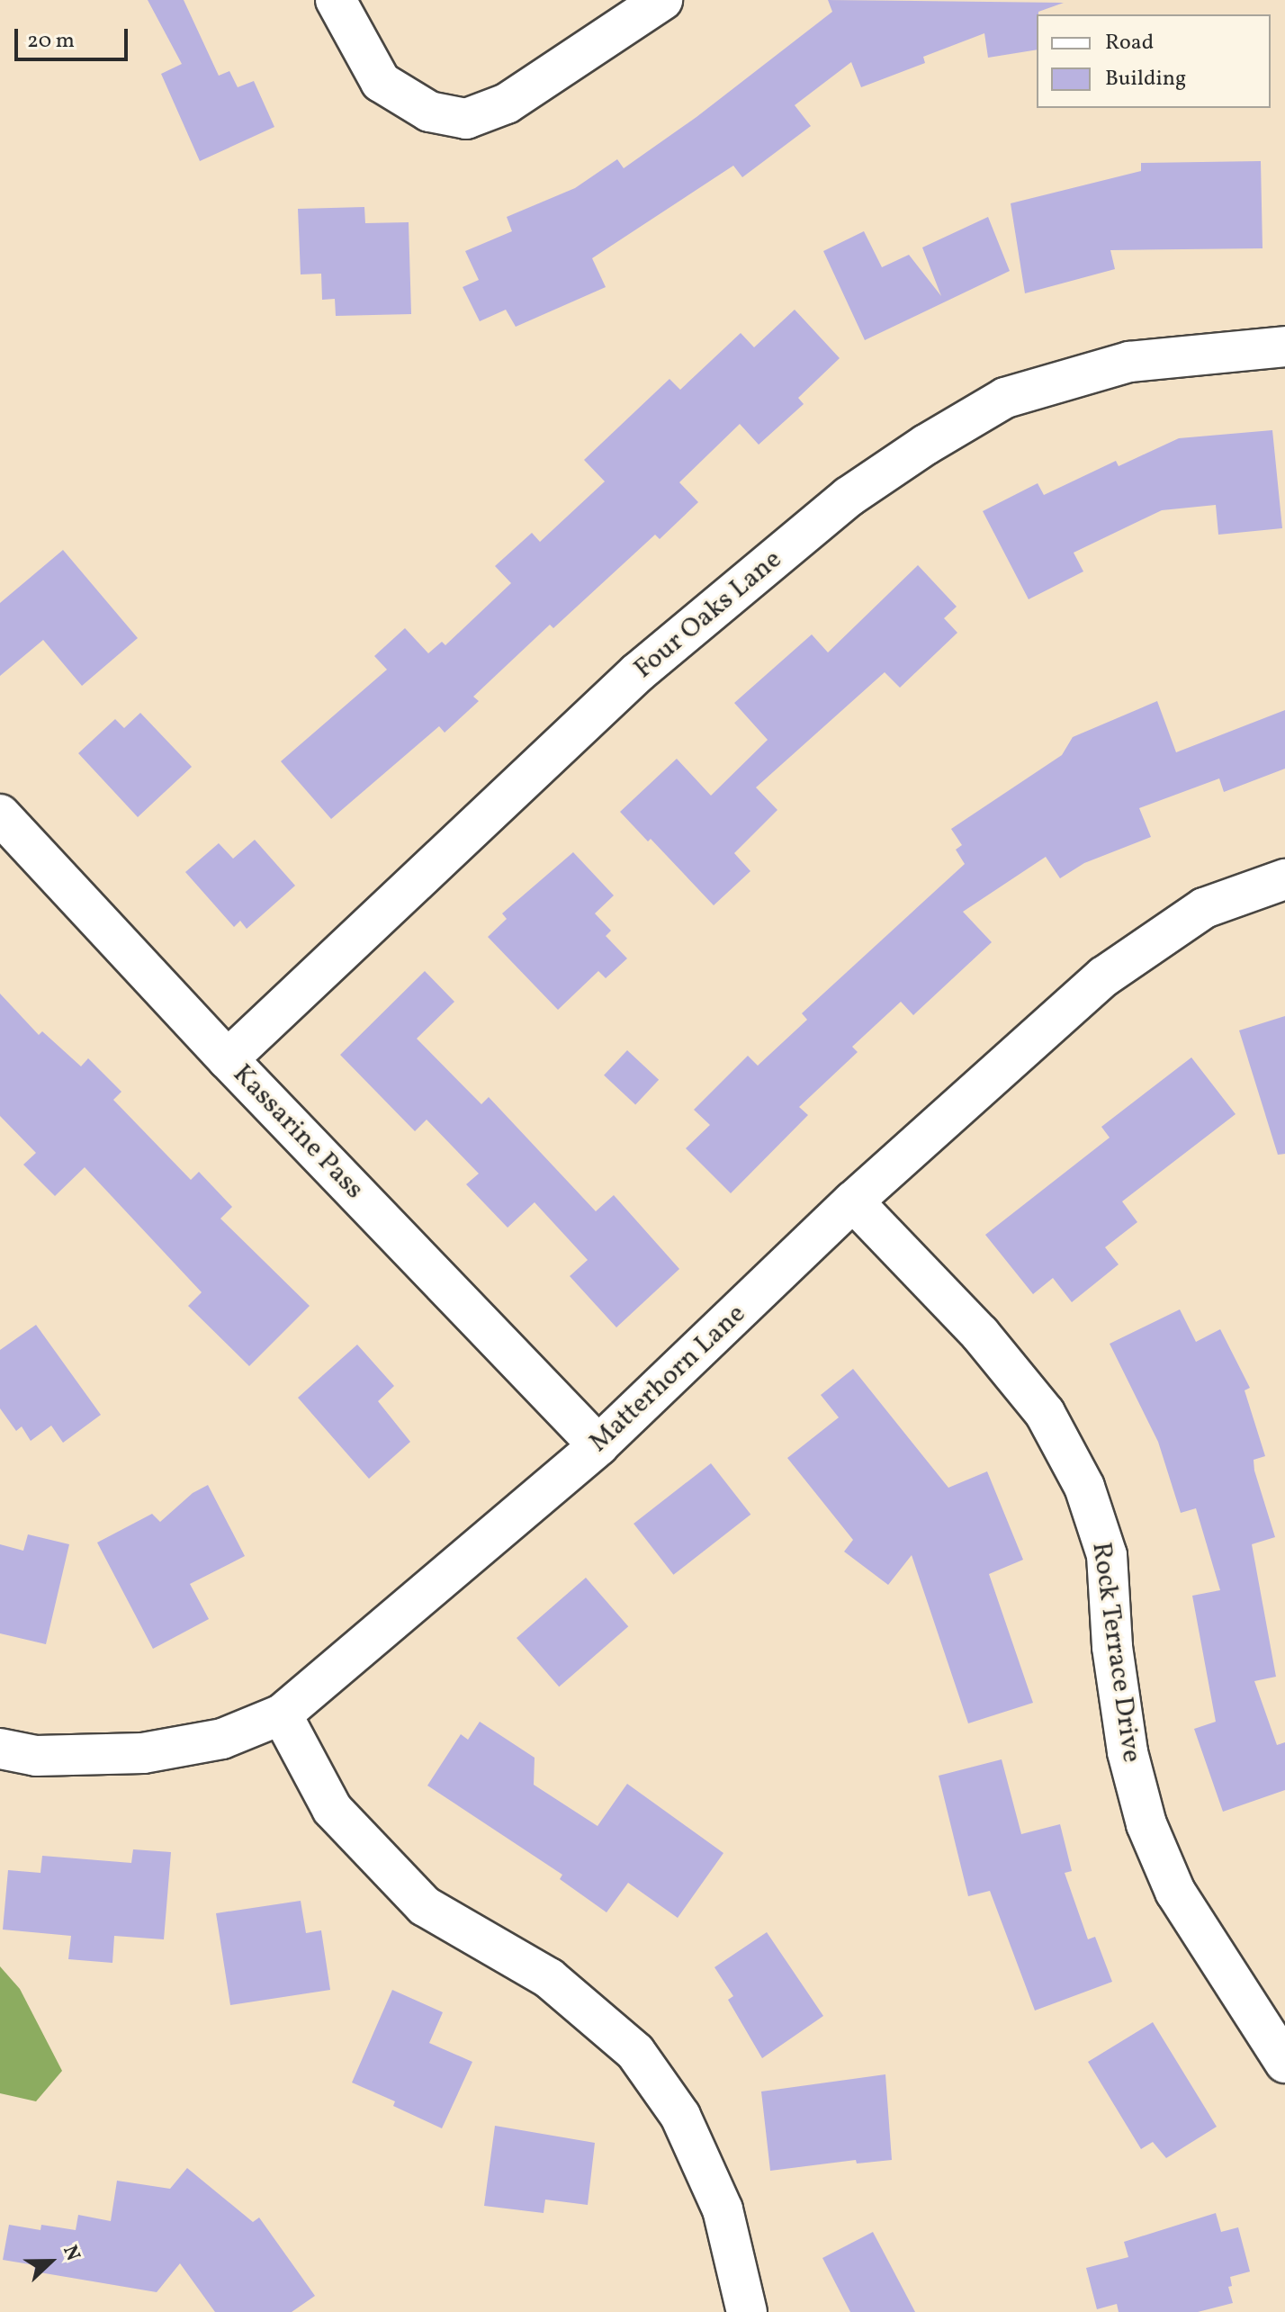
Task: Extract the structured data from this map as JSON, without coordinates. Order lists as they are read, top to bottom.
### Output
{
  "streets": {
    "street": [
      "Four Oaks Lane",
      "Kassarine Pass",
      "Matterhorn Lane",
      "Rock Terrace Drive"
    ]
  },
  "crossings": [
    ["Four Oaks Lane", "Kassarine Pass"],
    ["Kassarine Pass", "Matterhorn Lane"],
    ["Matterhorn Lane", "Rock Terrace Drive"]
  ],
  "legend": ["Road", "Building"],
  "scale_bar": "20 m",
  "north": "right"
}
